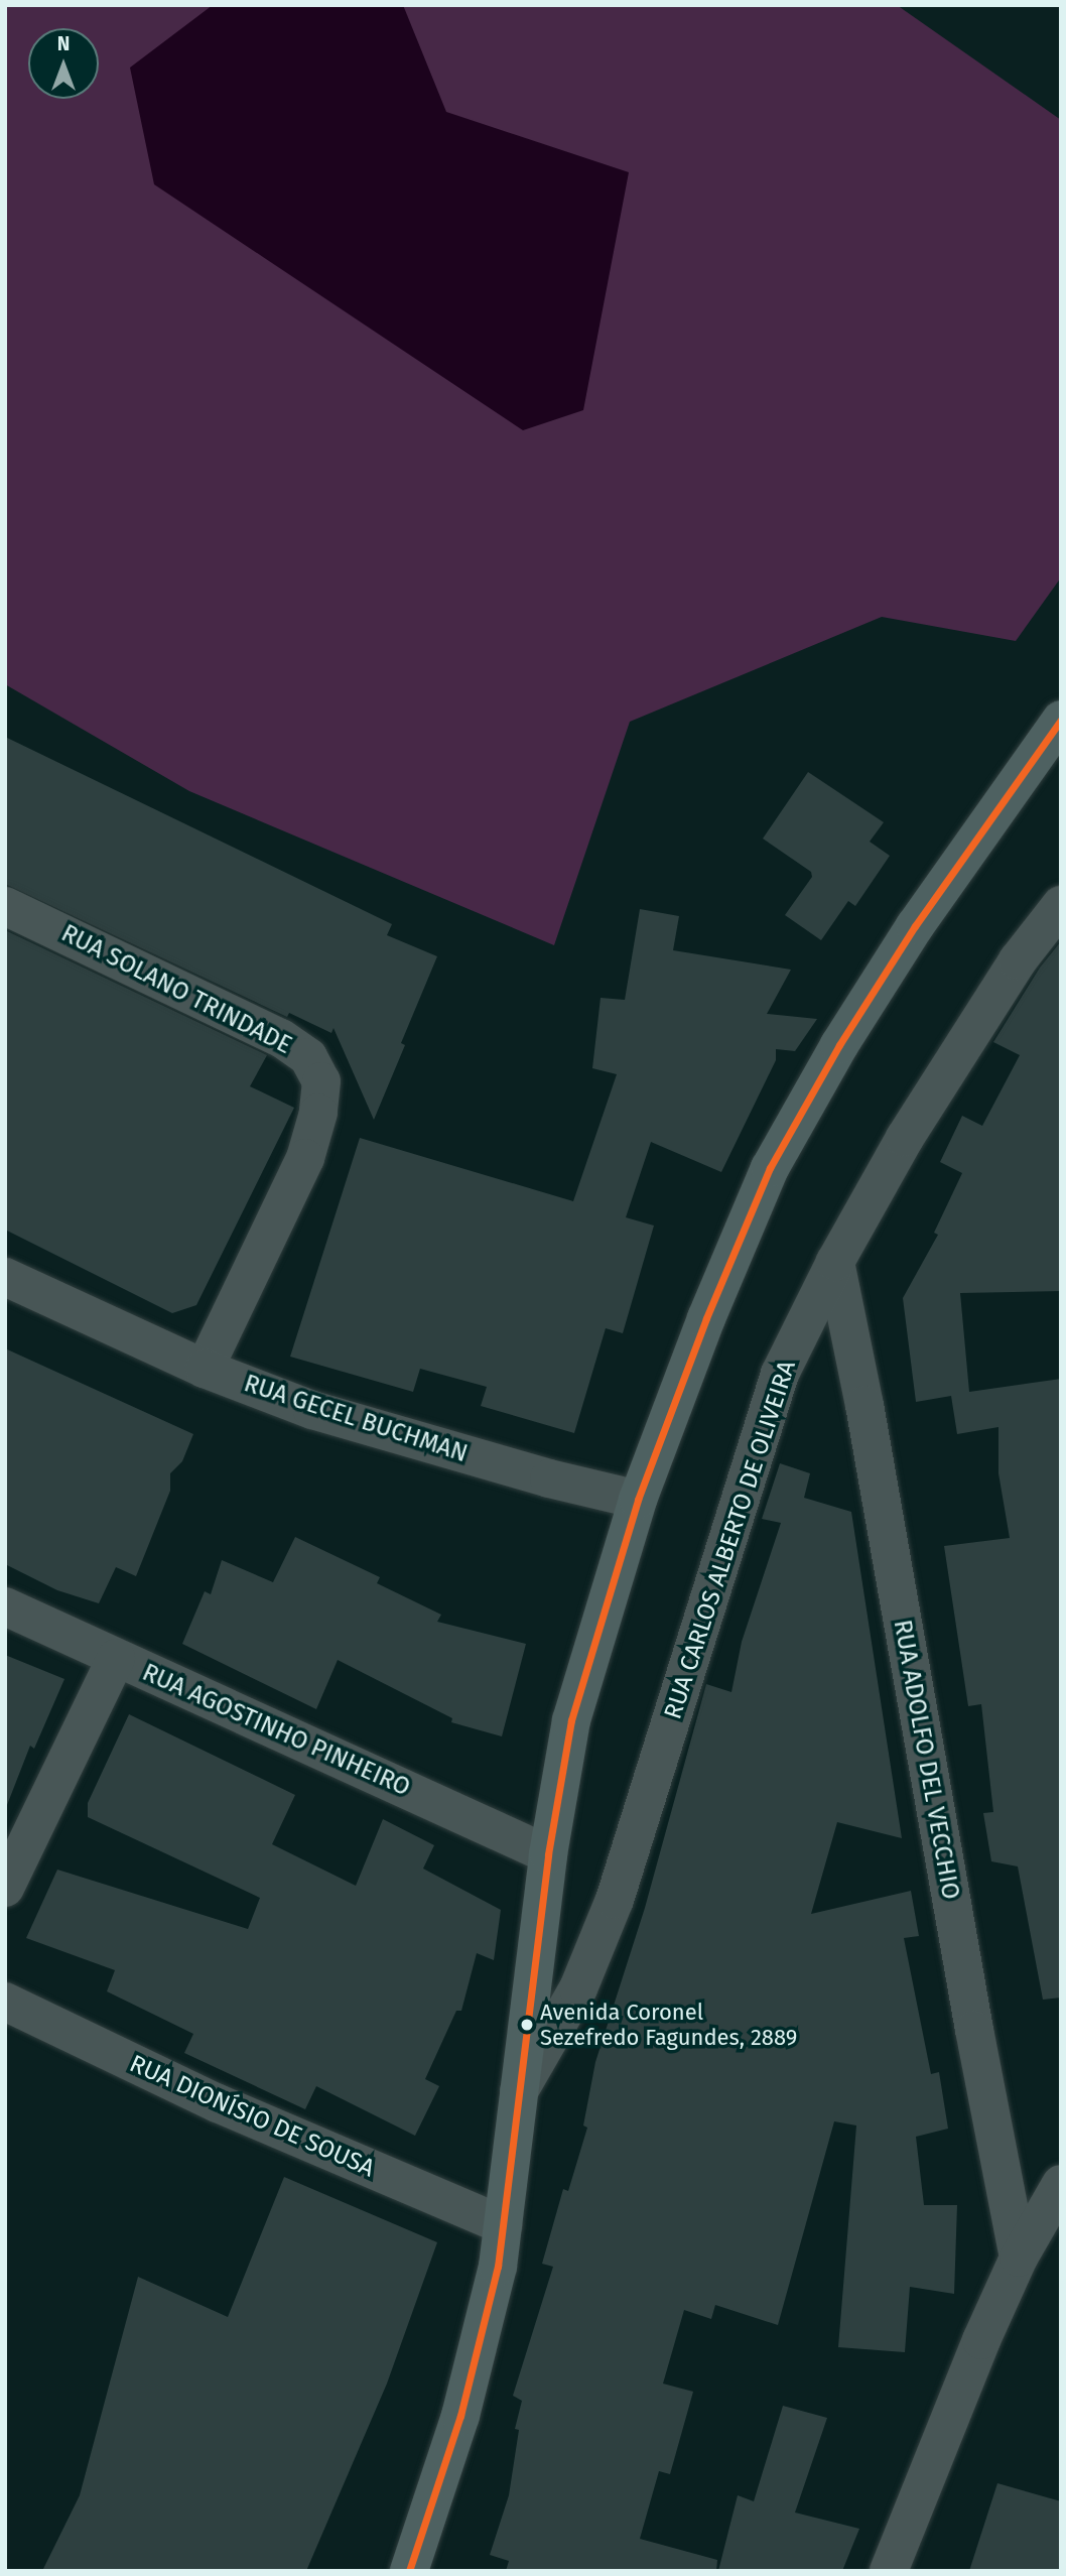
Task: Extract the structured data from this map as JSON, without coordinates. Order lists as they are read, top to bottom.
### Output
{
  "streets": {
    "street": [
      "RUA SOLANO TRINDADE",
      "RUA GECEL BUCHMAN",
      "RUA CARLOS ALBERTO DE OLIVEIRA",
      "RUA AGOSTINHO PINHEIRO",
      "RUA ADOLFO DEL VECCHIO",
      "RUA DIONÍSIO DE SOUSA"
    ]
  },
  "crossings": [
    ["RUA SOLANO TRINDADE", "RUA GECEL BUCHMAN"],
    ["RUA CARLOS ALBERTO DE OLIVEIRA", "RUA ADOLFO DEL VECCHIO"]
  ],
  "places": ["Avenida Coronel Sezefredo Fagundes, 2889"],
  "north": "top"
}
